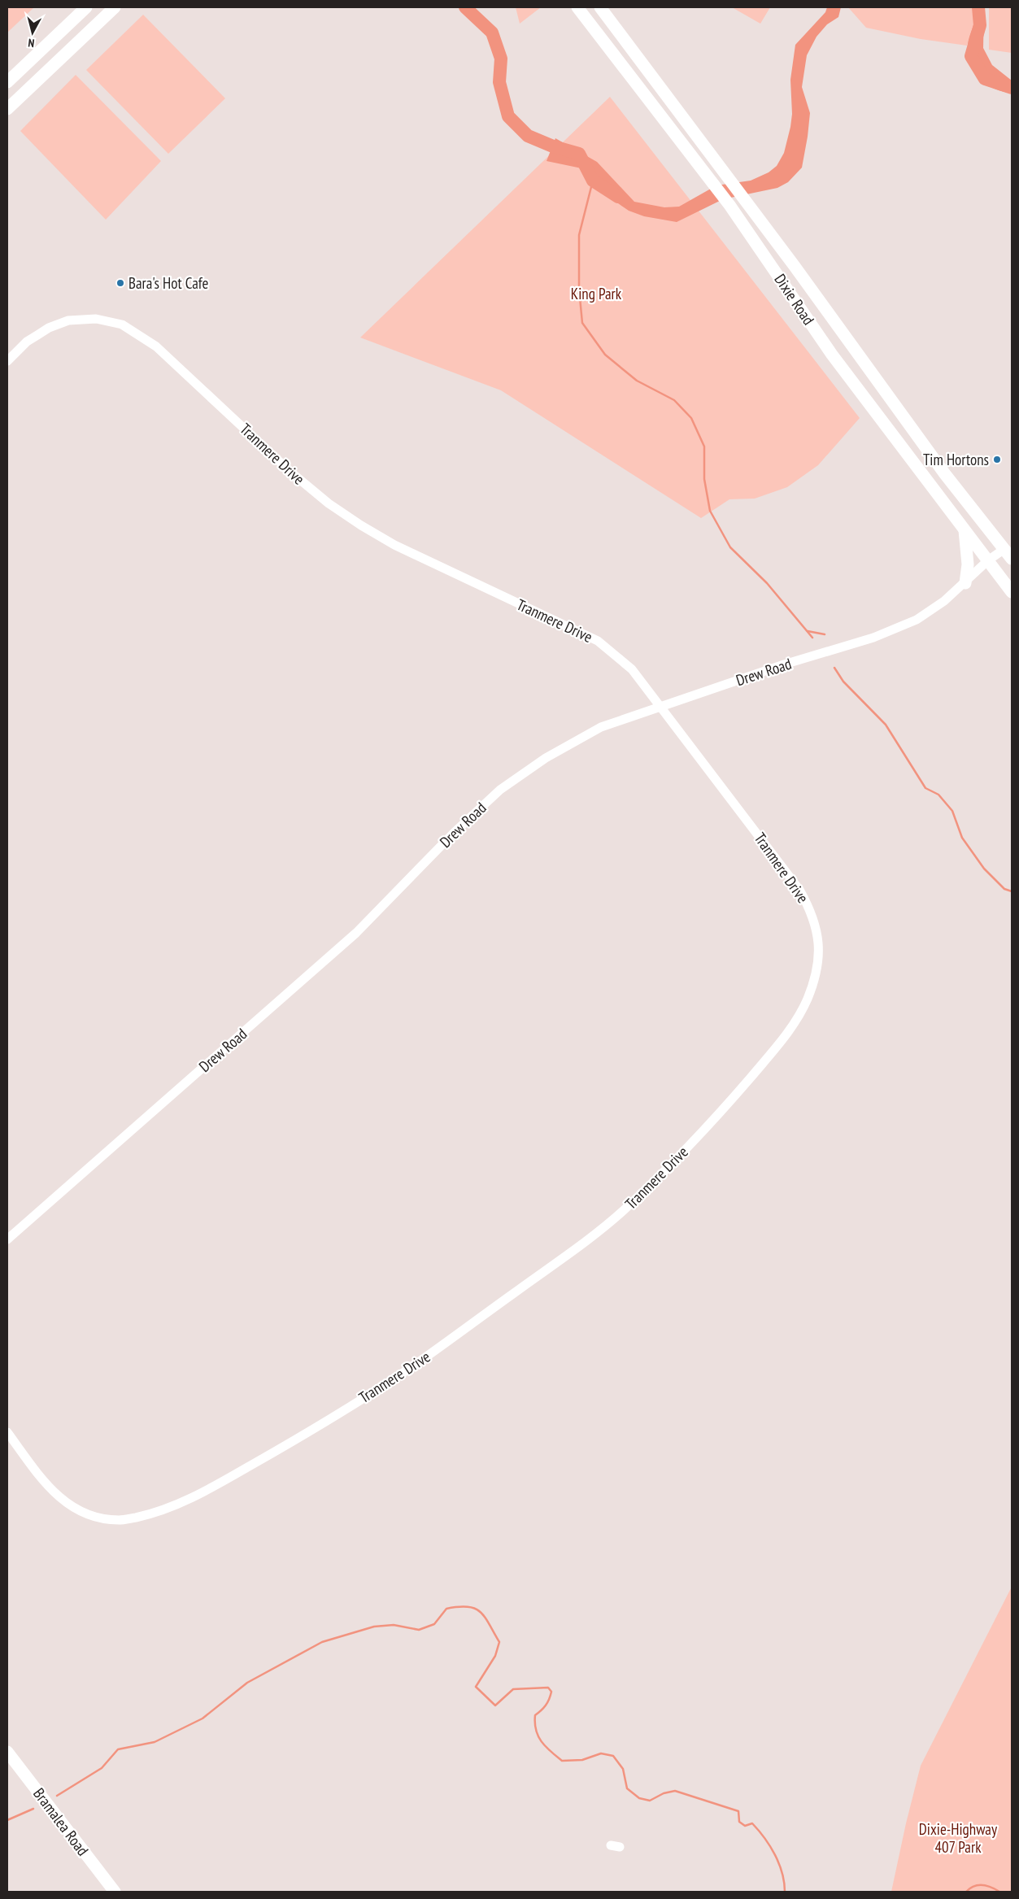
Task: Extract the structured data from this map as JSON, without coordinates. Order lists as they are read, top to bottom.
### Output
{
  "streets": {
    "main road": ["Dixie Road", "Bramalea Road"],
    "street": ["Tranmere Drive", "Drew Road"]
  },
  "crossings": [
    ["Dixie Road", "Drew Road"],
    ["Tranmere Drive", "Drew Road"]
  ],
  "parks": ["King Park", "Dixie-Highway 407 Park"],
  "places": ["Bara's Hot Cafe", "Tim Hortons"],
  "north": "bottom"
}
